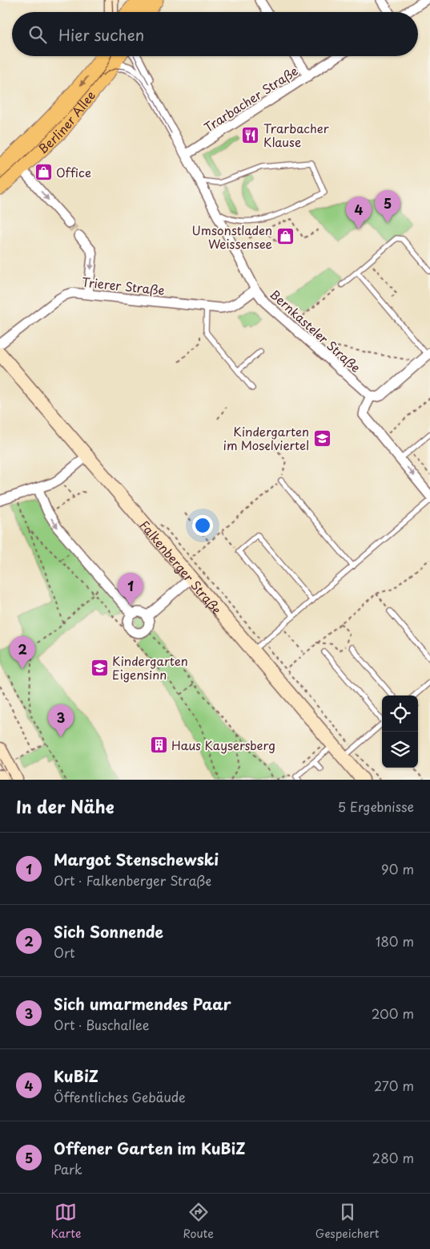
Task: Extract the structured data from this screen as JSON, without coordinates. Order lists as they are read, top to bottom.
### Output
{
  "streets": {
    "main road": ["Berliner Allee"],
    "street": [
      "Trarbacher Straße",
      "Trierer Straße",
      "Bernkasteler Straße",
      "Falkenberger Straße"
    ]
  },
  "crossings": [
    ["Trarbacher Straße", "Bernkasteler Straße"],
    ["Berliner Allee", "Bernkasteler Straße"],
    ["Trierer Straße", "Bernkasteler Straße"]
  ],
  "places": {
    "restaurant": ["Trarbacher Klause"],
    "shop": ["Office", "Umsonstladen Weissensee"],
    "school or university": ["Kindergarten im Moselviertel", "Kindergarten Eigensinn"],
    "building": ["Haus Kaysersberg"]
  },
  "page": {
    "search": "Hier suchen",
    "pins": [
      "5",
      "4",
      "1",
      "2",
      "3"
    ],
    "heading": ["In der Nähe", "5 Ergebnisse"],
    "list": [
      {
        "mark": "1",
        "name": "Margot Stenschewski",
        "note": "Ort · Falkenberger Straße",
        "value": "90 m"
      },
      {
        "mark": "2",
        "name": "Sich Sonnende",
        "note": "Ort",
        "value": "180 m"
      },
      {
        "mark": "3",
        "name": "Sich umarmendes Paar",
        "note": "Ort · Buschallee",
        "value": "200 m"
      },
      {
        "mark": "4",
        "name": "KuBiZ",
        "note": "Öffentliches Gebäude",
        "value": "270 m"
      },
      {
        "mark": "5",
        "name": "Offener Garten im KuBiZ",
        "note": "Park",
        "value": "280 m"
      }
    ],
    "nav": ["Karte", "Route", "Gespeichert"]
  }
}
